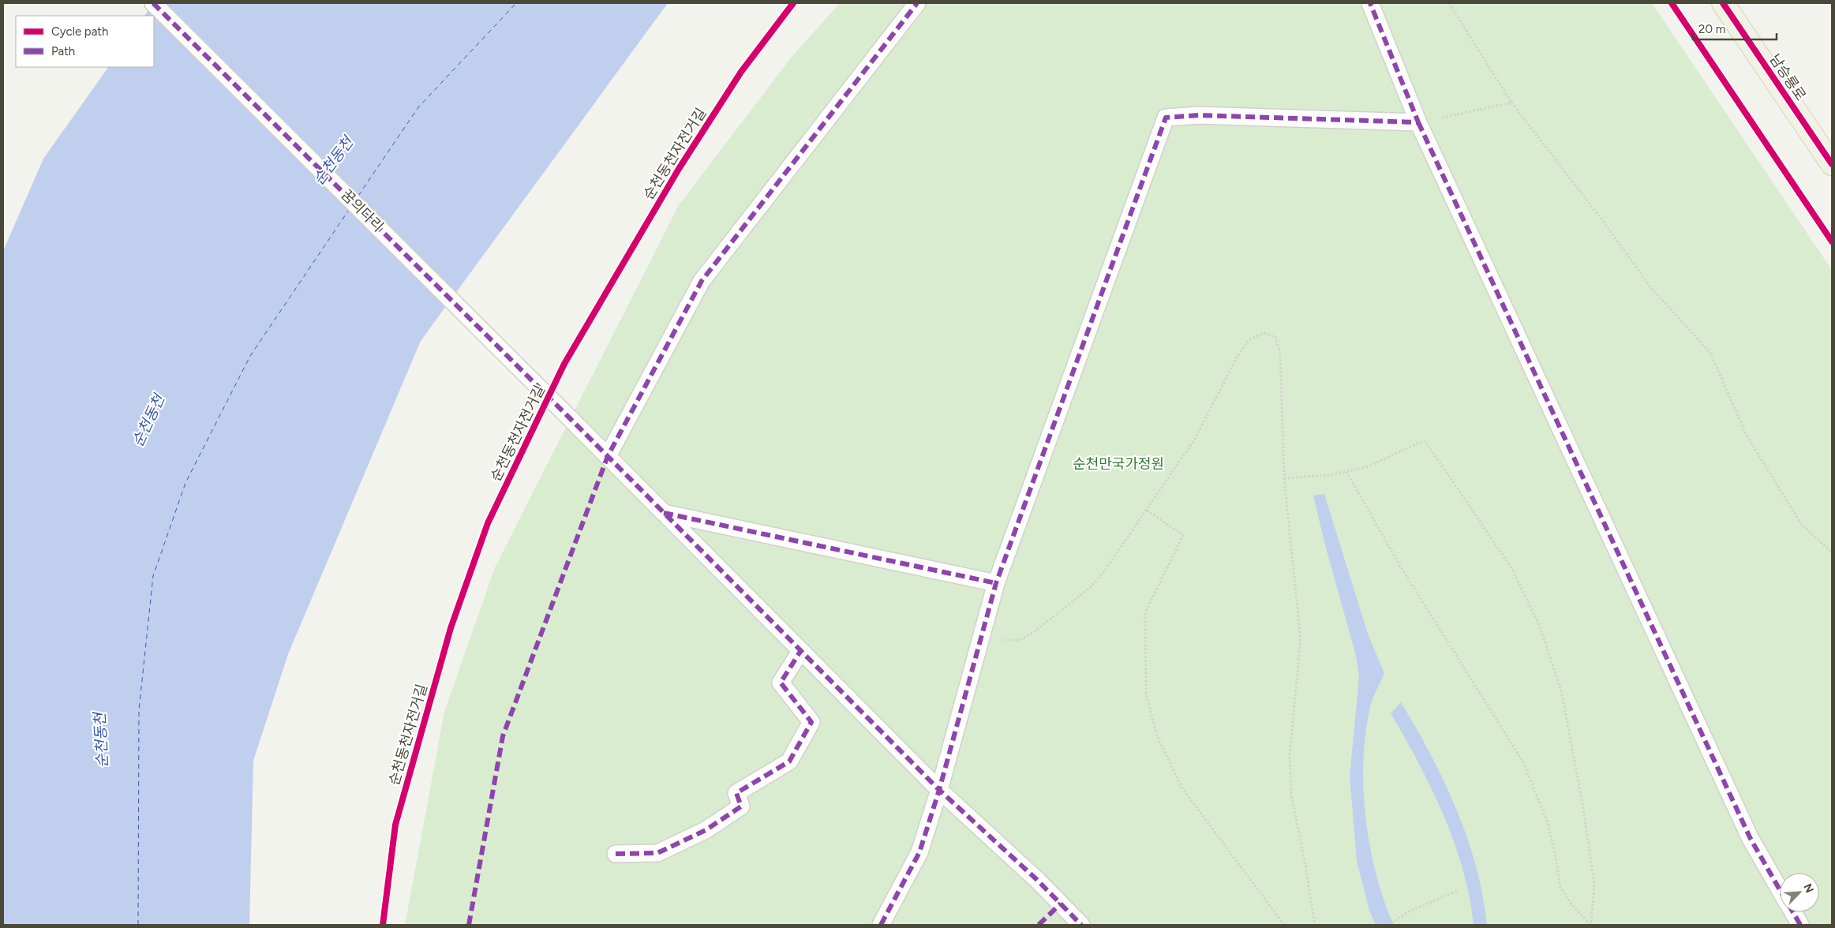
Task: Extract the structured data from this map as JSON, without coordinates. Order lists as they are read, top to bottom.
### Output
{
  "streets": {
    "main road": ["남승룡로"],
    "street": ["꿈의다리"],
    "cycle path": ["순천동천자전거길"]
  },
  "water": ["순천동천"],
  "parks": ["순천만국가정원"],
  "legend": ["Cycle path", "Path"],
  "scale_bar": "20 m",
  "north": "top right"
}
